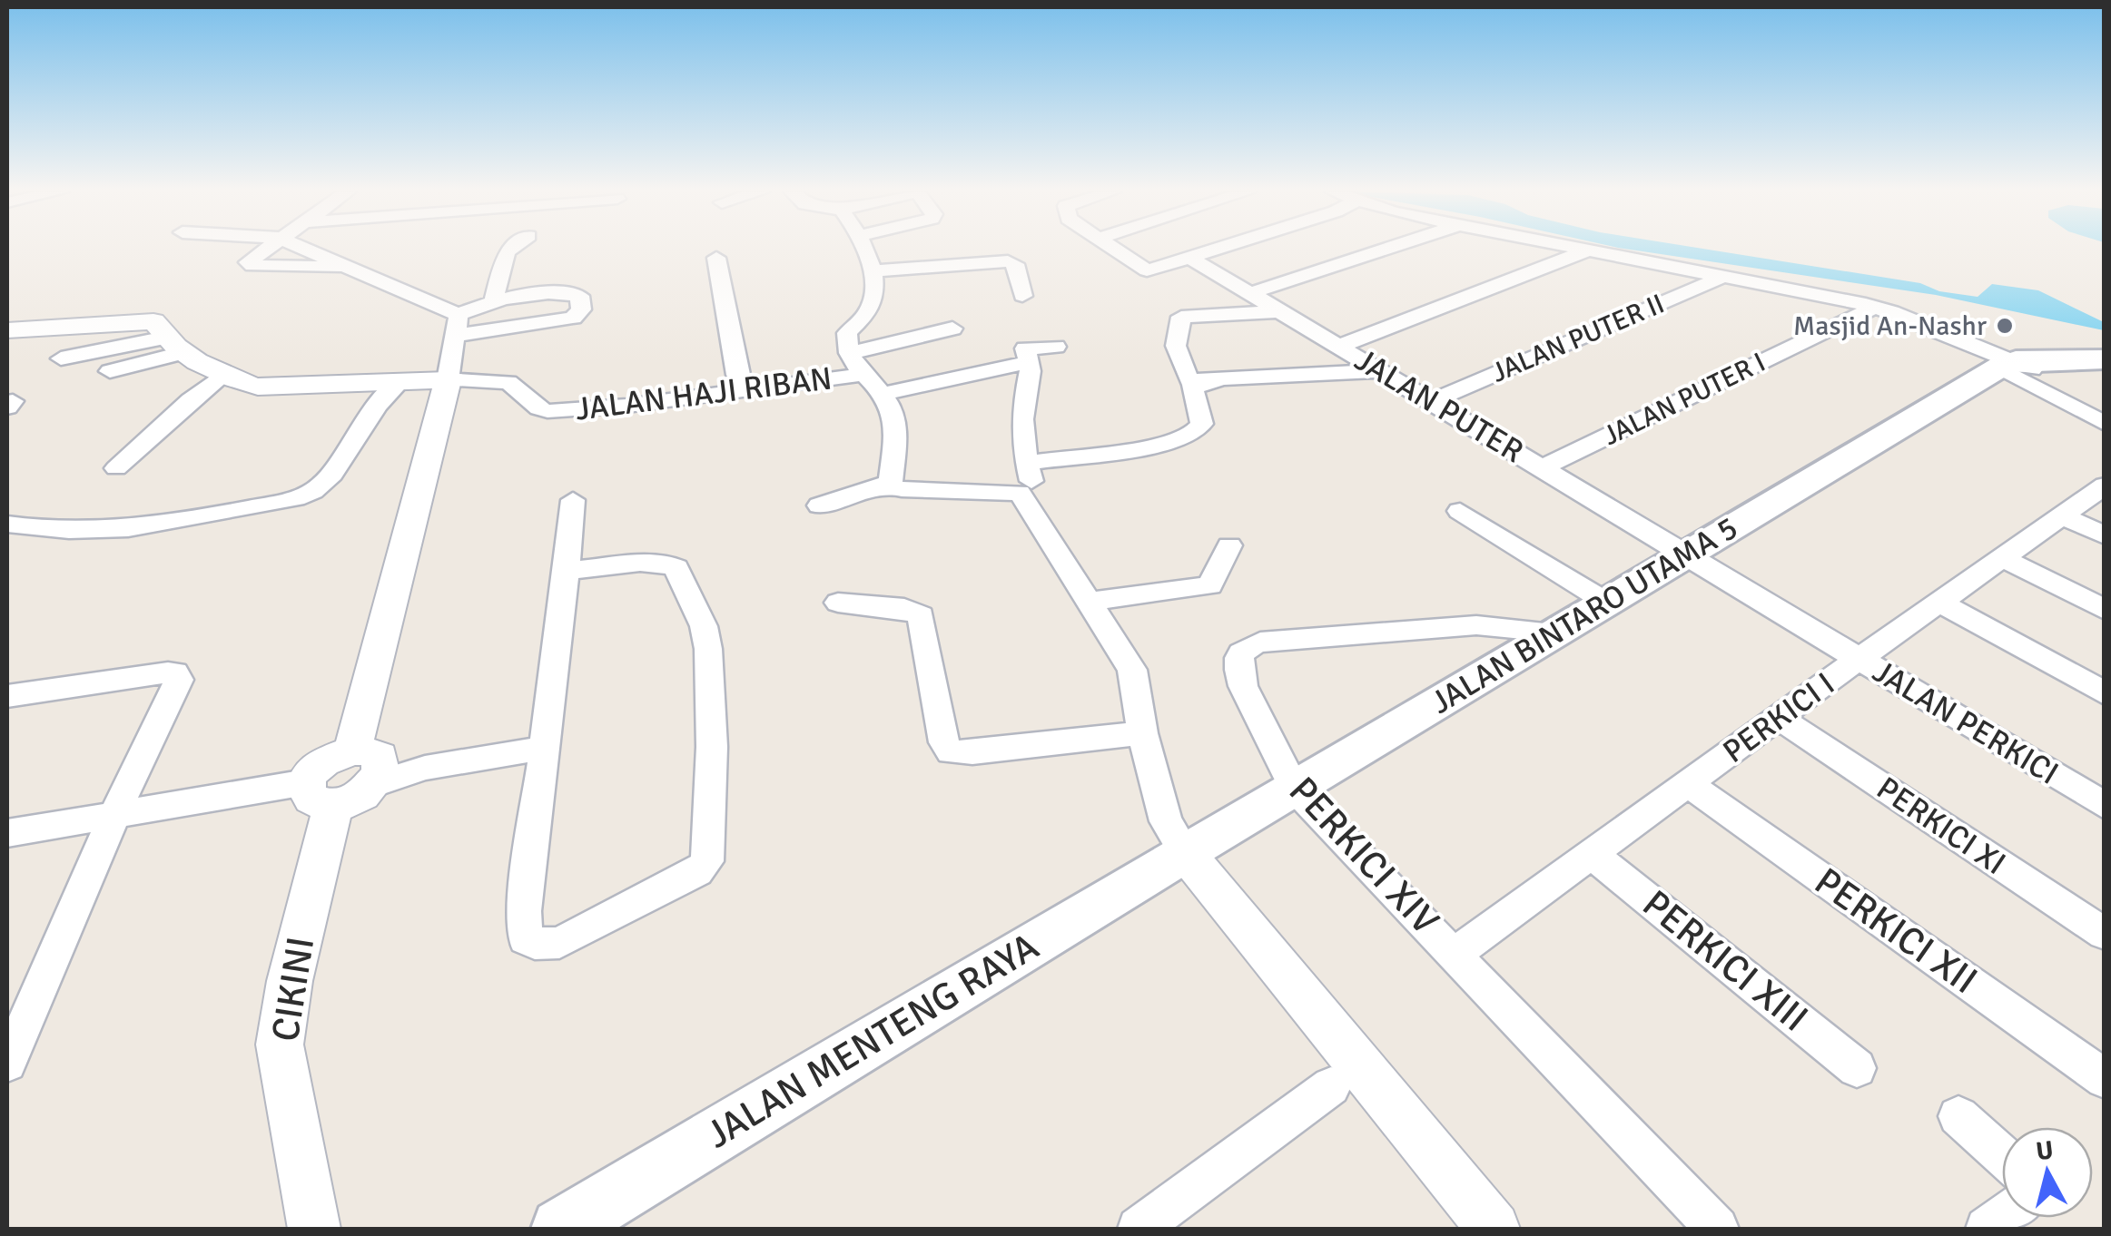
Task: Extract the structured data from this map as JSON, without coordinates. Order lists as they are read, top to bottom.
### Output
{
  "streets": {
    "main road": ["JALAN BINTARO UTAMA 5", "JALAN MENTENG RAYA"],
    "street": [
      "JALAN PUTER II",
      "JALAN HAJI RIBAN",
      "JALAN PUTER I",
      "JALAN PUTER",
      "PERKICI I",
      "JALAN PERKICI",
      "PERKICI XI",
      "PERKICI XIV",
      "PERKICI XII",
      "PERKICI XIII",
      "CIKINI"
    ]
  },
  "crossings": [
    ["JALAN PUTER II", "JALAN PUTER"],
    ["JALAN PUTER I", "JALAN PUTER"],
    ["JALAN PUTER", "JALAN BINTARO UTAMA 5"],
    ["JALAN PUTER", "JALAN PERKICI"],
    ["JALAN BINTARO UTAMA 5", "JALAN PERKICI"],
    ["JALAN BINTARO UTAMA 5", "PERKICI XIV"],
    ["JALAN BINTARO UTAMA 5", "JALAN MENTENG RAYA"],
    ["PERKICI I", "JALAN PERKICI"],
    ["PERKICI I", "PERKICI XI"],
    ["PERKICI I", "PERKICI XIV"],
    ["PERKICI I", "PERKICI XII"],
    ["PERKICI I", "PERKICI XIII"]
  ],
  "places": ["Masjid An-Nashr"],
  "north": "top"
}
